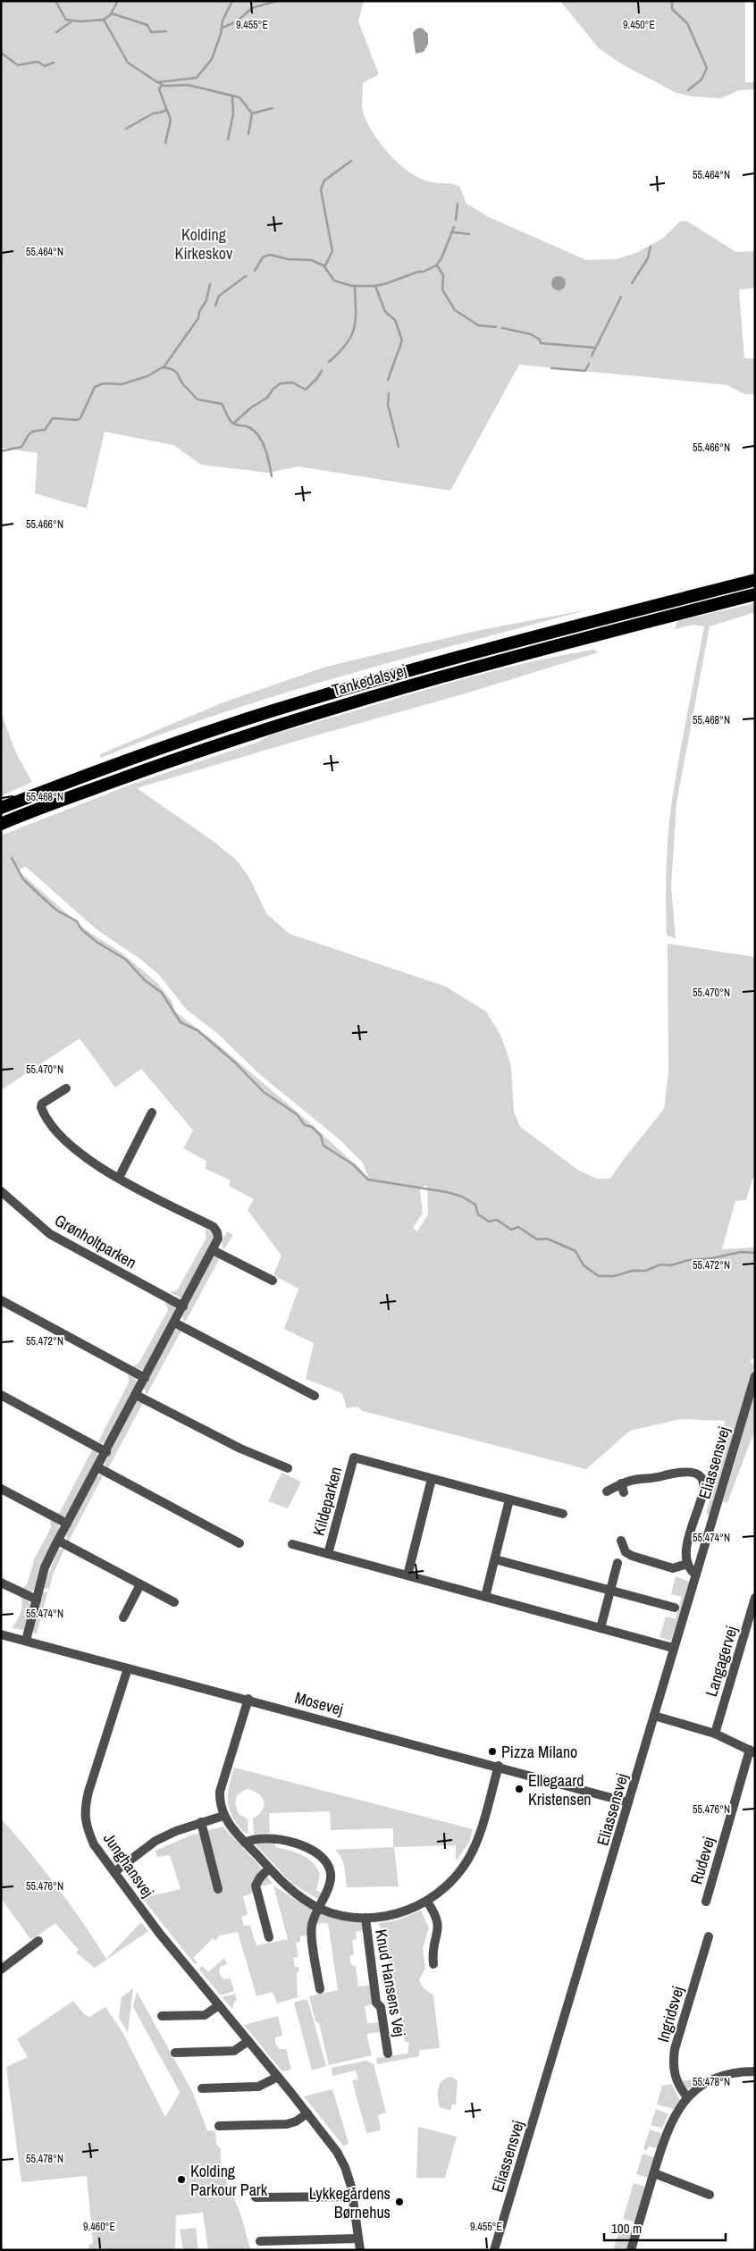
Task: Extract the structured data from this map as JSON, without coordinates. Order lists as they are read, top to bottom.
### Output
{
  "streets": {
    "highway": ["Tankedalsvej"],
    "street": [
      "Grønholtparken",
      "Eliassensvej",
      "Kildeparken",
      "Langagervej",
      "Mosevej",
      "Rudevej",
      "Junghansvej",
      "Knud Hansens Vej",
      "Ingridsvej"
    ]
  },
  "crossings": [
    ["Eliassensvej", "Kildeparken"],
    ["Eliassensvej", "Mosevej"],
    ["Mosevej", "Junghansvej"],
    ["Mosevej", "Knud Hansens Vej"]
  ],
  "parks": ["Kolding Kirkeskov"],
  "places": [
    "Pizza Milano",
    "Ellegaard Kristensen",
    "Kolding Parkour Park",
    "Lykkegårdens Børnehus"
  ],
  "scale_bar": "100 m",
  "coordinates": [
    "9.455°E",
    "9.450°E",
    "55.464°N",
    "55.466°N",
    "55.468°N",
    "55.470°N",
    "55.472°N",
    "55.474°N",
    "55.476°N",
    "55.478°N",
    "9.460°E"
  ]
}
